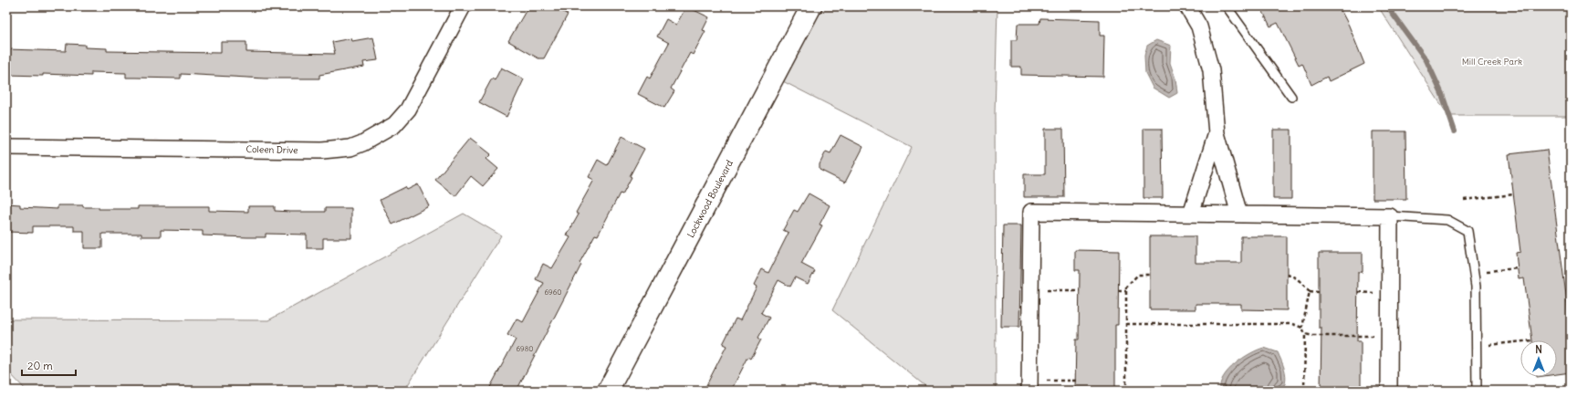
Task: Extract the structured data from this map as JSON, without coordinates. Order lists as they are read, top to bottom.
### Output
{
  "streets": {
    "main road": ["Lockwood Boulevard"],
    "street": ["Coleen Drive"]
  },
  "parks": ["Mill Creek Park"],
  "house_numbers": ["6960", "6980"],
  "scale_bar": "20 m",
  "north": "top"
}
